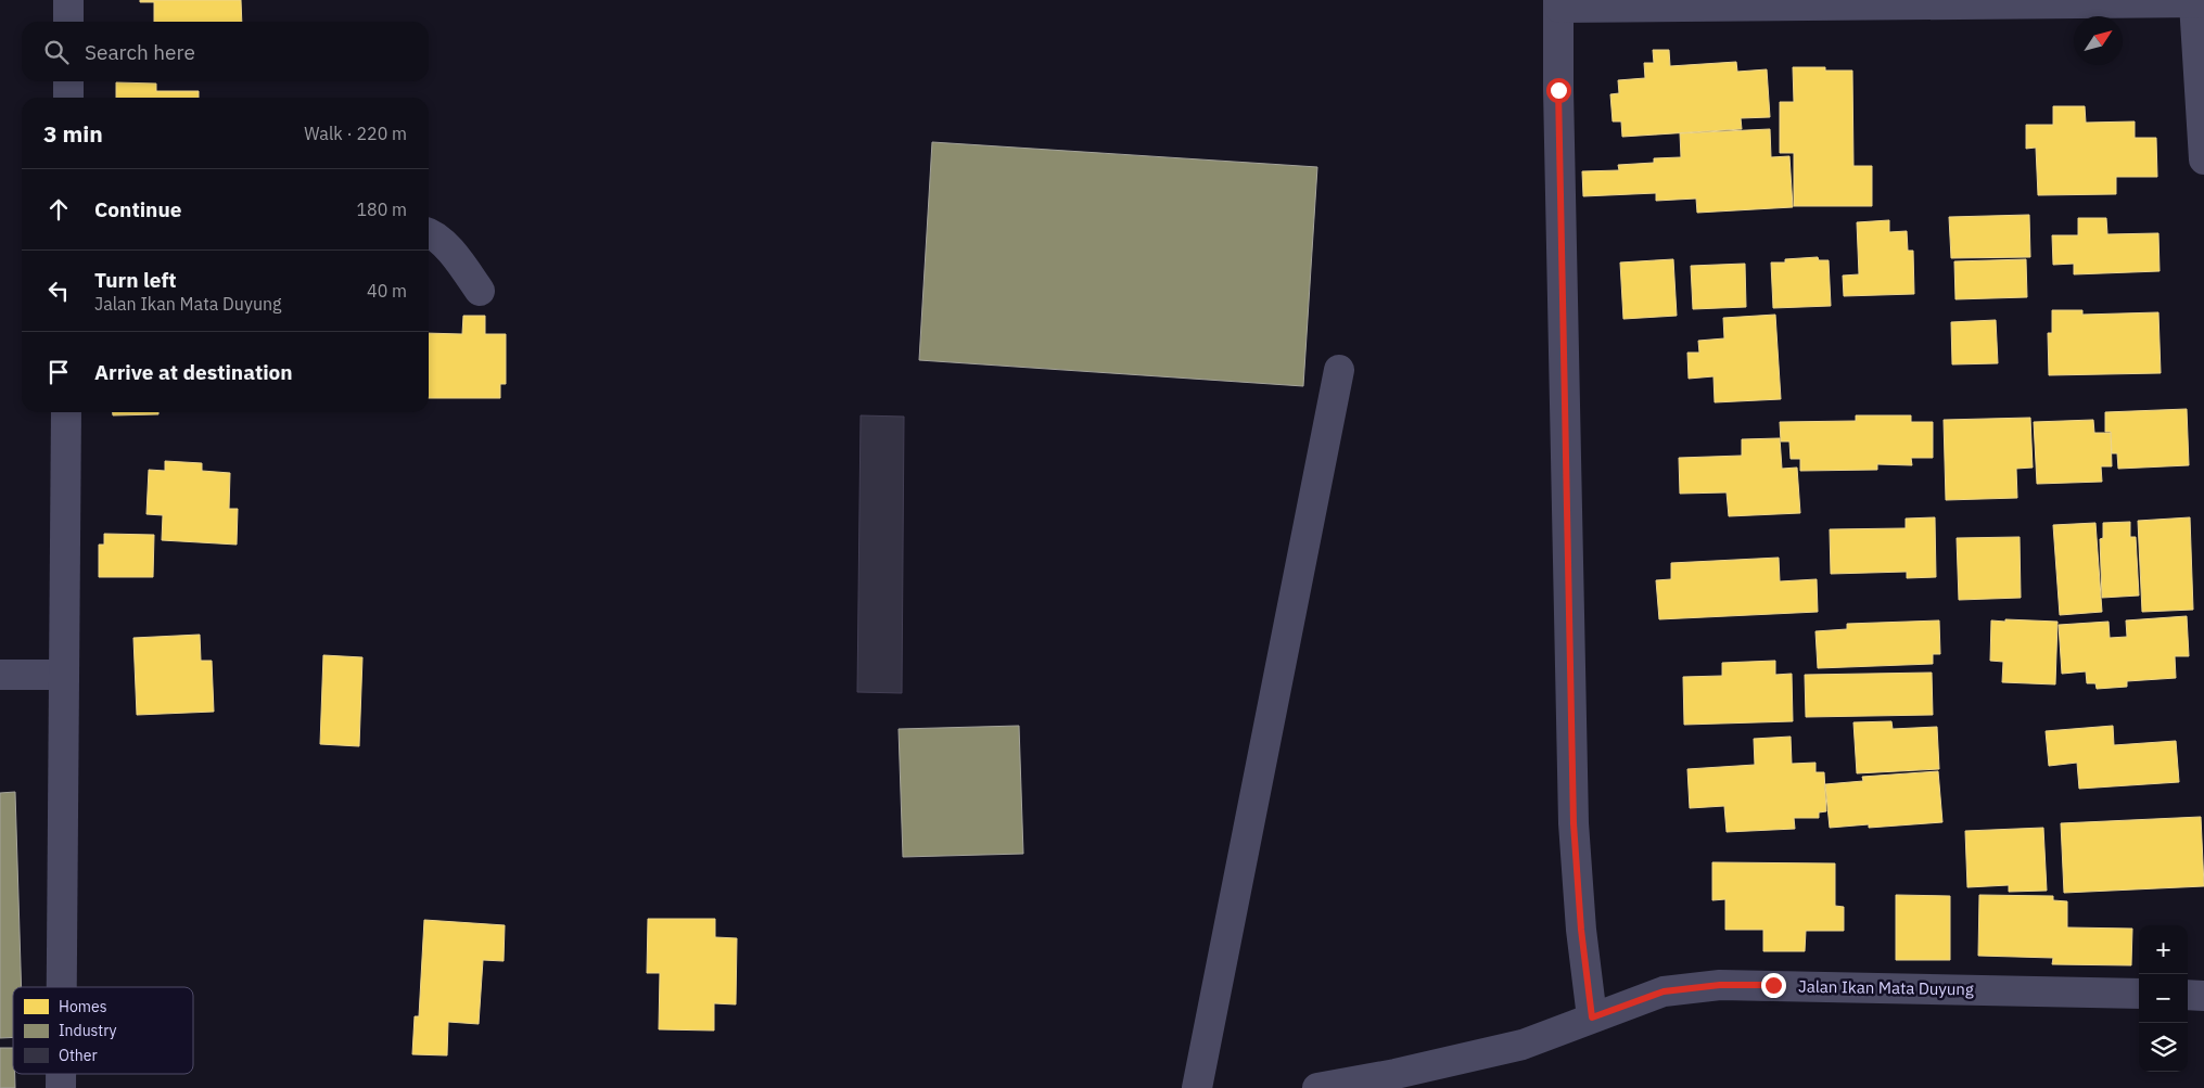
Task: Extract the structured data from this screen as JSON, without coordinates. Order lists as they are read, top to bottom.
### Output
{
  "streets": {
    "street": ["Jalan Ikan Mata Duyung"]
  },
  "legend": ["Homes", "Industry", "Other"],
  "north": "top right",
  "page": {
    "search": "Search here",
    "heading": ["3 min", "Walk · 220 m"],
    "list": [
      ["Continue", "180 m"],
      ["Turn left", "Jalan Ikan Mata Duyung", "40 m"],
      "Arrive at destination"
    ],
    "map_buttons": ["+", "−"]
  }
}
